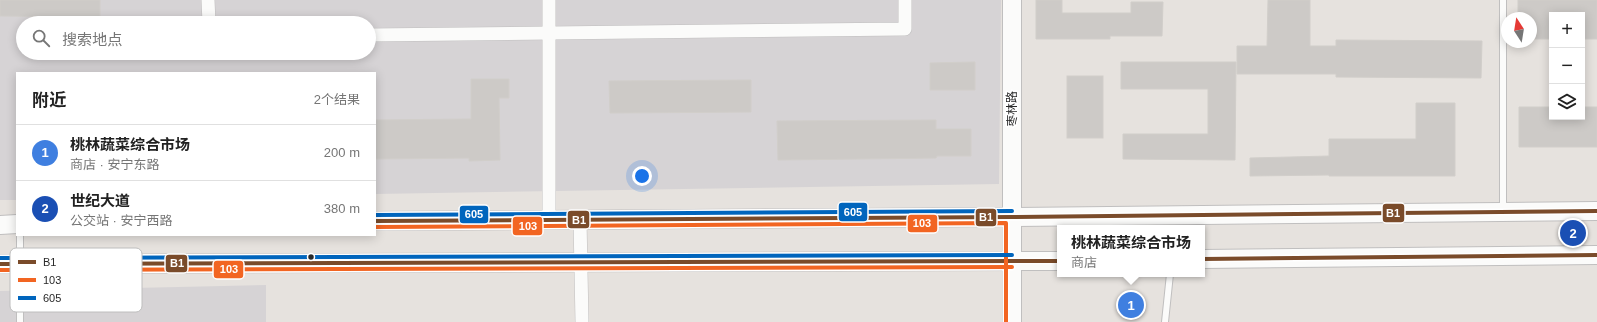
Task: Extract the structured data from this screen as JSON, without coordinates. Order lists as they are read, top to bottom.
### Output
{
  "streets": {
    "main road": ["枣林路"]
  },
  "lines": ["transit line B1", "transit line 605", "transit line 103"],
  "legend": ["B1", "103", "605"],
  "north": "top",
  "page": {
    "map_buttons": ["+", "−"],
    "search": "搜索地点",
    "heading": ["附近", "2个结果"],
    "list": [
      {
        "mark": "1",
        "name": "桃林蔬菜综合市场",
        "note": "商店 · 安宁东路",
        "value": "200 m"
      },
      {
        "mark": "2",
        "name": "世纪大道",
        "note": "公交站 · 安宁西路",
        "value": "380 m"
      }
    ],
    "pins": ["2", "1"],
    "popup": ["桃林蔬菜综合市场", "商店"]
  }
}
